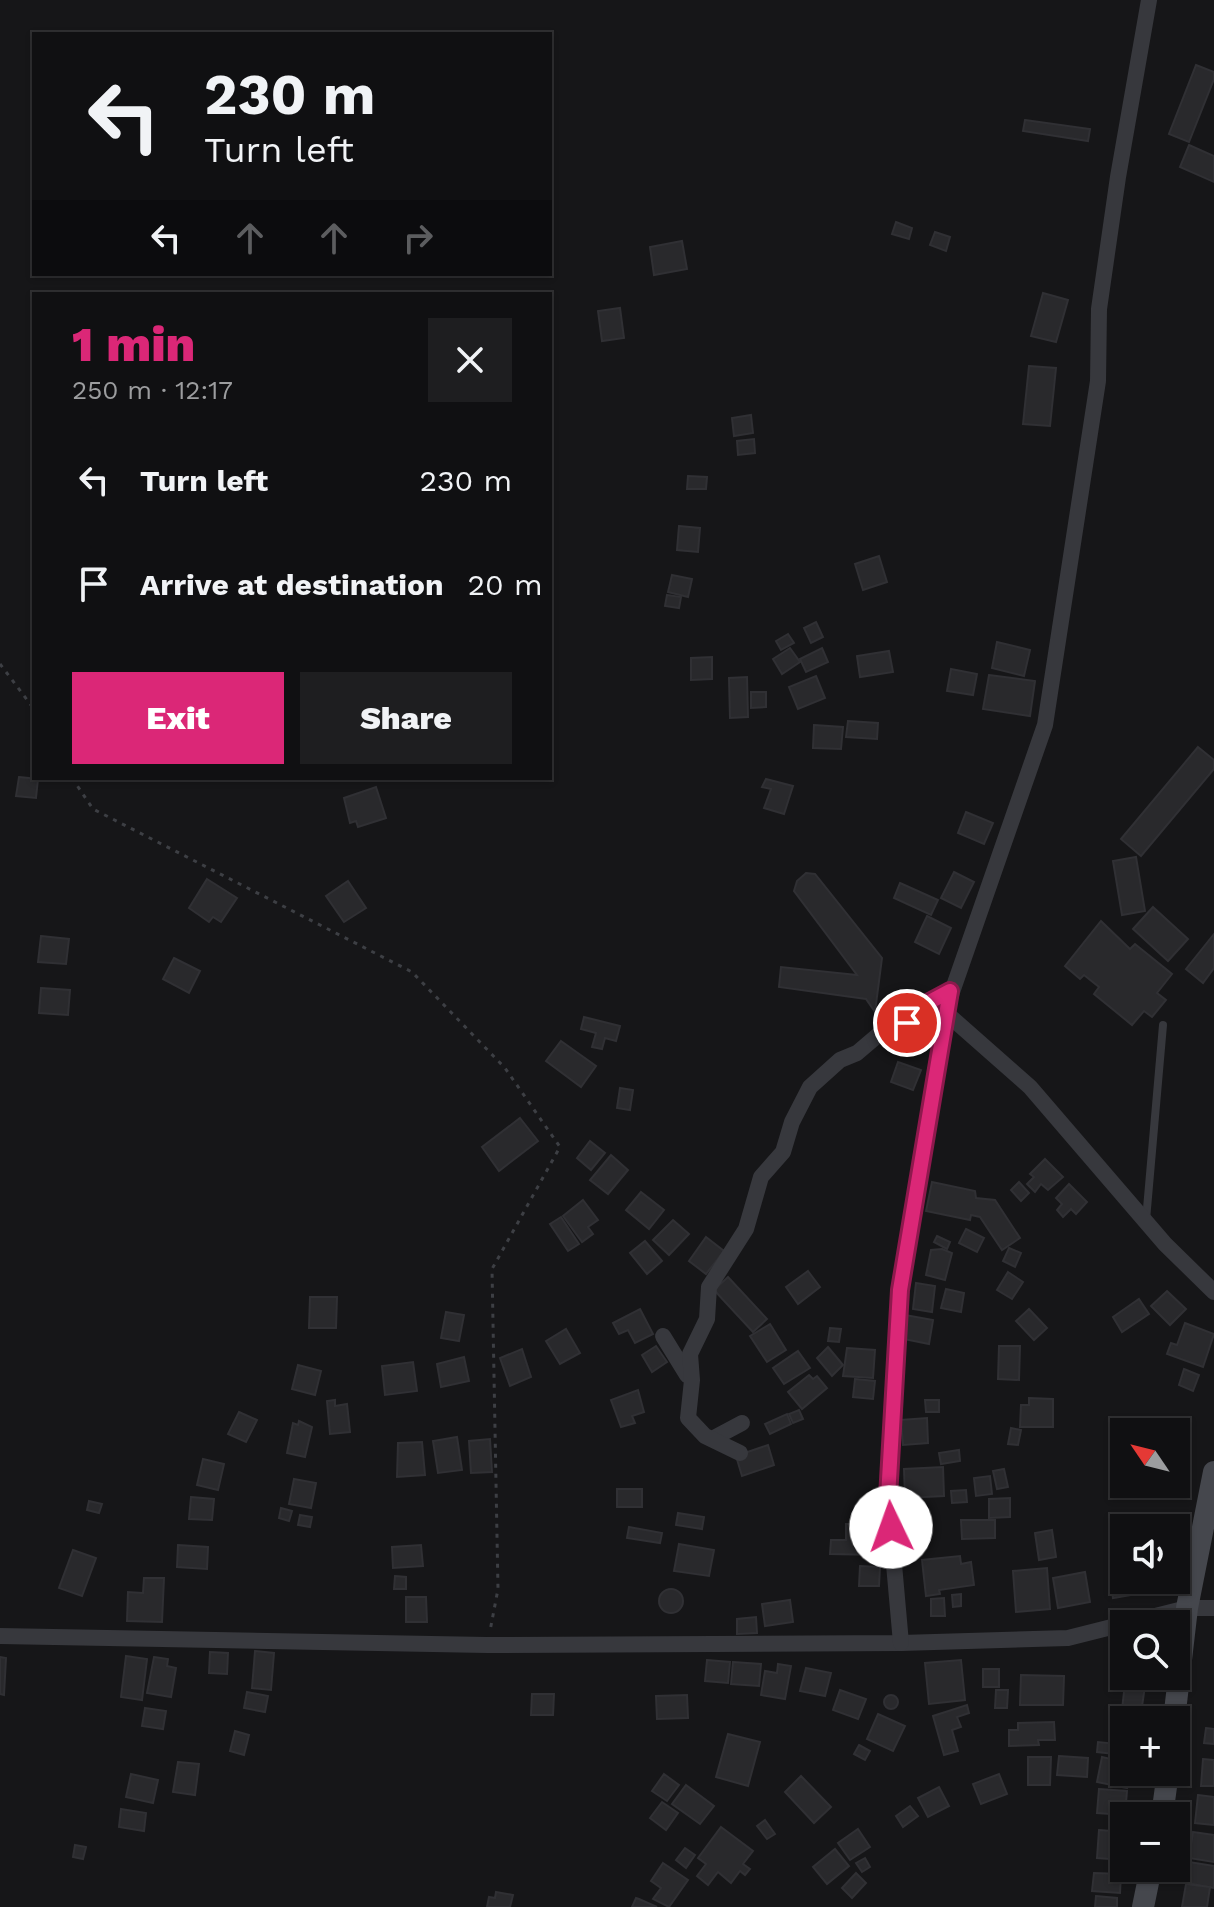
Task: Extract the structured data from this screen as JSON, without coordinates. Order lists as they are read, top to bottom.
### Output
{
  "north": "top left",
  "page": {
    "turn": ["230 m", "Turn left"],
    "heading": ["1 min", "250 m · 12:17"],
    "list": [
      {
        "name": "Turn left",
        "value": "230 m"
      },
      {
        "name": "Arrive at destination",
        "value": "20 m"
      }
    ],
    "buttons": ["Exit", "Share"],
    "map_buttons": ["+", "−"]
  }
}
